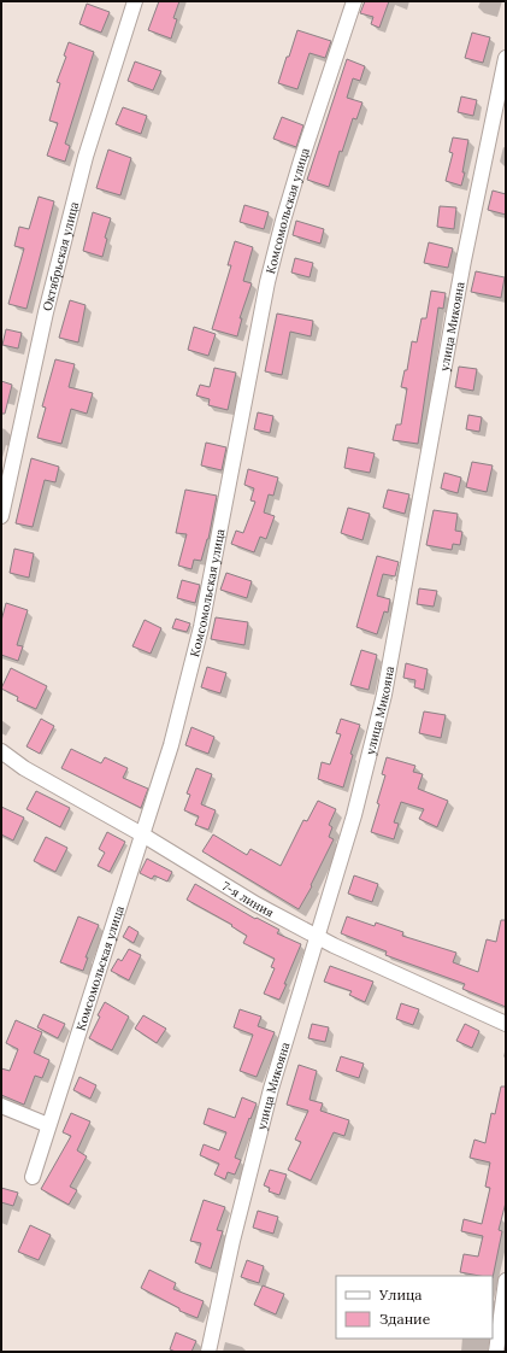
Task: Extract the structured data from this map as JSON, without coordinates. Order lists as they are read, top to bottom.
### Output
{
  "streets": {
    "street": [
      "Комсомольская улица",
      "Октябрьская улица",
      "улица Микояна",
      "7-я линия"
    ]
  },
  "crossings": [
    ["Комсомольская улица", "7-я линия"],
    ["улица Микояна", "7-я линия"]
  ],
  "legend": ["Улица", "Здание"]
}
